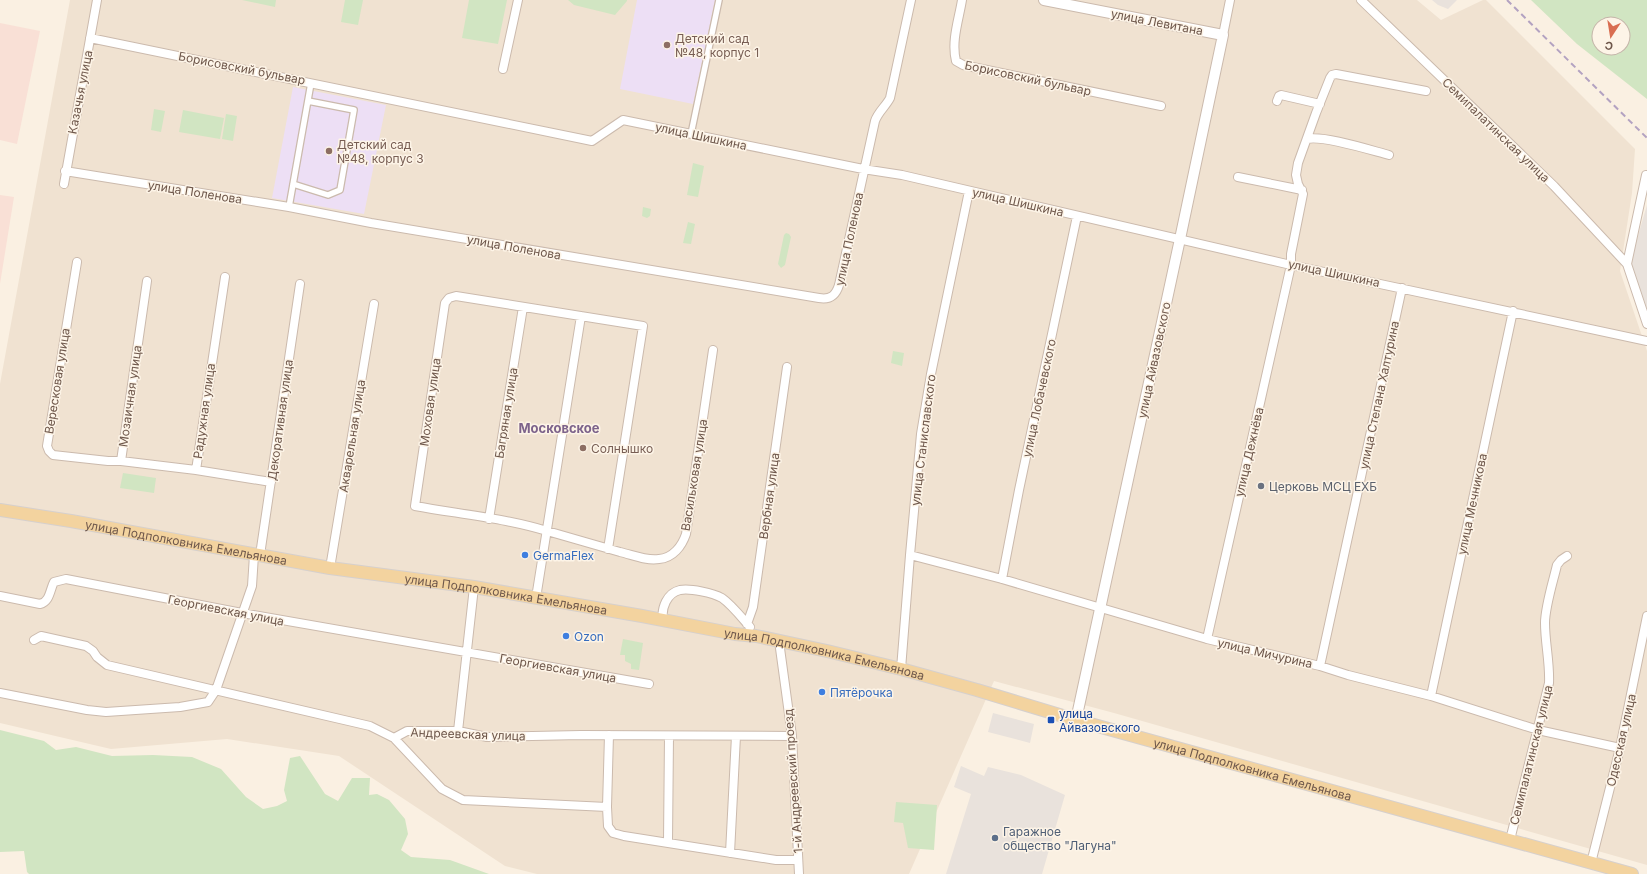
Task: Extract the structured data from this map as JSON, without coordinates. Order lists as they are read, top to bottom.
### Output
{
  "streets": {
    "main road": ["улица Подполковника Емельянова"],
    "street": [
      "улица Левитана",
      "Борисовский бульвар",
      "Казачья улица",
      "Семипалатинская улица",
      "улица Шишкина",
      "улица Поленова",
      "улица Айвазовского",
      "Вересковая улица",
      "улица Степана Халтурина",
      "Мозаичная улица",
      "улица Лобачевского",
      "Моховая улица",
      "Радужная улица",
      "Багряная улица",
      "Декоративная улица",
      "Акварельная улица",
      "улица Станиславского",
      "улица Дежнёва",
      "Васильковая улица",
      "Вербная улица",
      "улица Мечникова",
      "Георгиевская улица",
      "улица Мичурина",
      "Андреевская улица",
      "Одесская улица",
      "1-й Андреевский проезд"
    ]
  },
  "crossings": [
    ["улица Левитана", "улица Айвазовского"],
    ["Борисовский бульвар", "Казачья улица"],
    ["Борисовский бульвар", "улица Шишкина"],
    ["Казачья улица", "улица Поленова"],
    ["Семипалатинская улица", "улица Подполковника Емельянова"],
    ["Семипалатинская улица", "улица Мичурина"],
    ["улица Шишкина", "улица Поленова"],
    ["улица Шишкина", "улица Айвазовского"],
    ["улица Шишкина", "улица Степана Халтурина"],
    ["улица Шишкина", "улица Лобачевского"],
    ["улица Шишкина", "улица Станиславского"],
    ["улица Шишкина", "улица Дежнёва"],
    ["улица Шишкина", "улица Мечникова"],
    ["улица Айвазовского", "улица Подполковника Емельянова"],
    ["улица Айвазовского", "улица Мичурина"],
    ["Вересковая улица", "Мозаичная улица"],
    ["улица Степана Халтурина", "улица Мичурина"],
    ["Мозаичная улица", "Радужная улица"],
    ["улица Лобачевского", "улица Мичурина"],
    ["Моховая улица", "Багряная улица"],
    ["Моховая улица", "Васильковая улица"],
    ["Радужная улица", "Декоративная улица"],
    ["Декоративная улица", "улица Подполковника Емельянова"],
    ["Декоративная улица", "Георгиевская улица"],
    ["Декоративная улица", "Андреевская улица"],
    ["Акварельная улица", "улица Подполковника Емельянова"],
    ["улица Станиславского", "улица Подполковника Емельянова"],
    ["улица Станиславского", "улица Мичурина"],
    ["улица Дежнёва", "улица Мичурина"],
    ["улица Мечникова", "улица Мичурина"],
    ["улица Подполковника Емельянова", "Одесская улица"],
    ["улица Подполковника Емельянова", "1-й Андреевский проезд"],
    ["улица Мичурина", "Одесская улица"],
    ["Андреевская улица", "1-й Андреевский проезд"]
  ],
  "districts": ["Московское"],
  "places": {
    "other": [
      "Детский сад №48, корпус 1",
      "Детский сад №48, корпус 3",
      "Солнышко",
      "Церковь МСЦ ЕХБ",
      "GermaFlex",
      "Ozon",
      "Пятёрочка",
      "Гаражное общество \"Лагуна\""
    ],
    "transit": ["улица Айвазовского"]
  },
  "north": "bottom"
}
